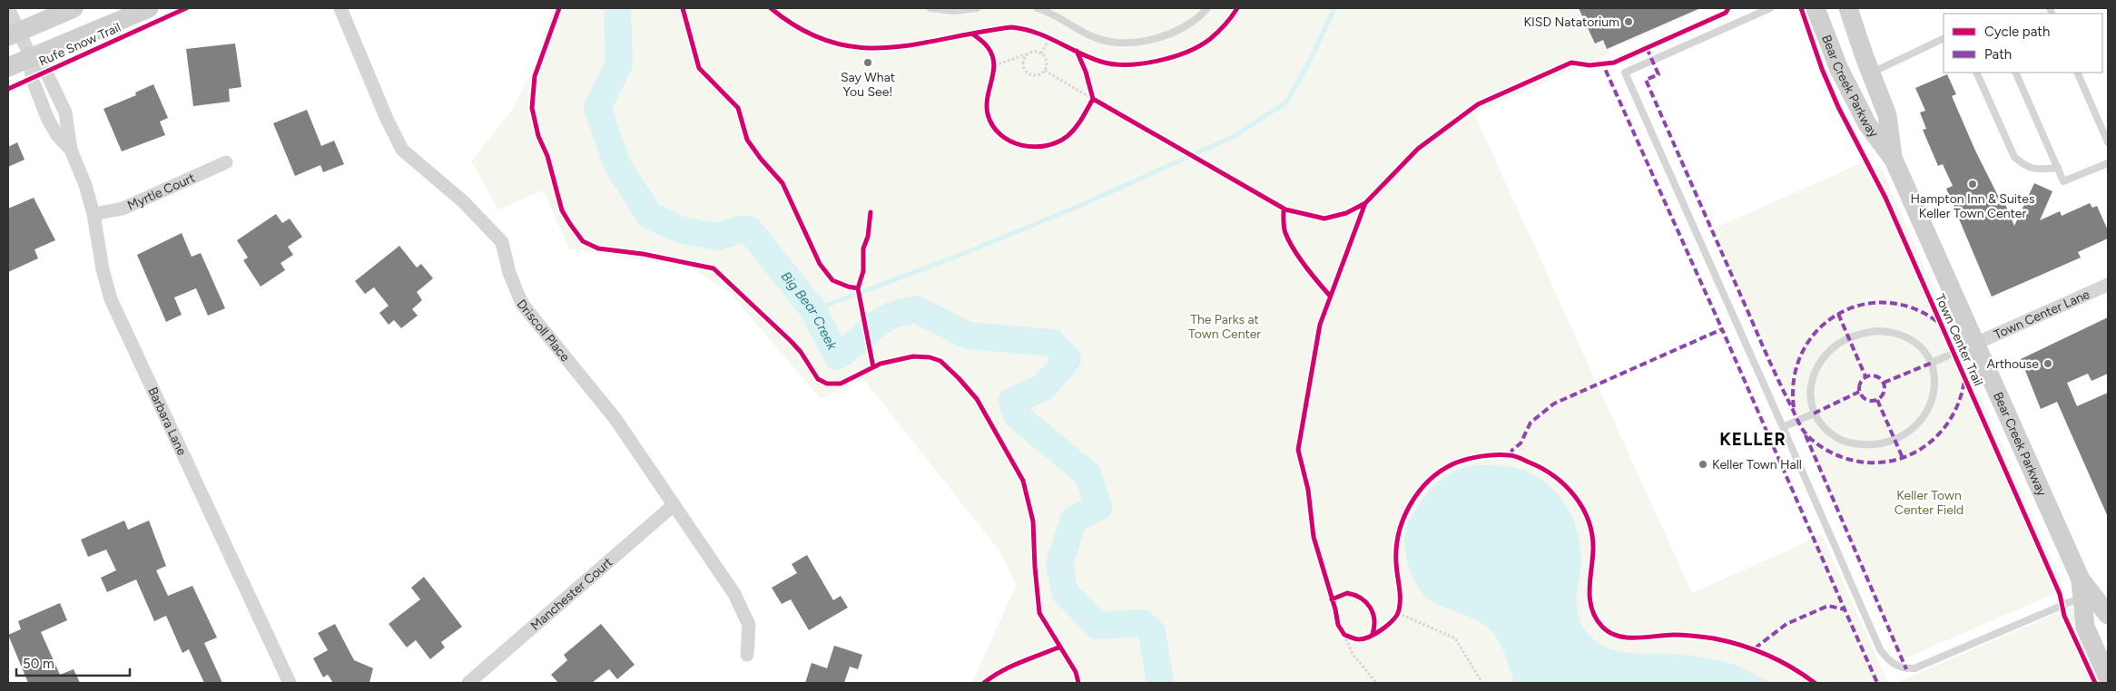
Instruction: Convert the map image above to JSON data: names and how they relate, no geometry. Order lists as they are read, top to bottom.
{
  "streets": {
    "main road": ["Bear Creek Parkway"],
    "street": [
      "Myrtle Court",
      "Town Center Lane",
      "Driscoll Place",
      "Barbara Lane",
      "Manchester Court"
    ],
    "cycle path": ["Rufe Snow Trail", "Town Center Trail"]
  },
  "crossings": [
    ["Bear Creek Parkway", "Town Center Lane"],
    ["Myrtle Court", "Barbara Lane"],
    ["Driscoll Place", "Manchester Court"]
  ],
  "districts": ["KELLER"],
  "water": ["Big Bear Creek"],
  "parks": ["The Parks at Town Center", "Keller Town Center Field"],
  "places": [
    "KISD Natatorium",
    "Say What You See!",
    "Hampton Inn & Suites Keller Town Center",
    "Arthouse",
    "Keller Town Hall"
  ],
  "legend": ["Cycle path", "Path"],
  "scale_bar": "50 m"
}
